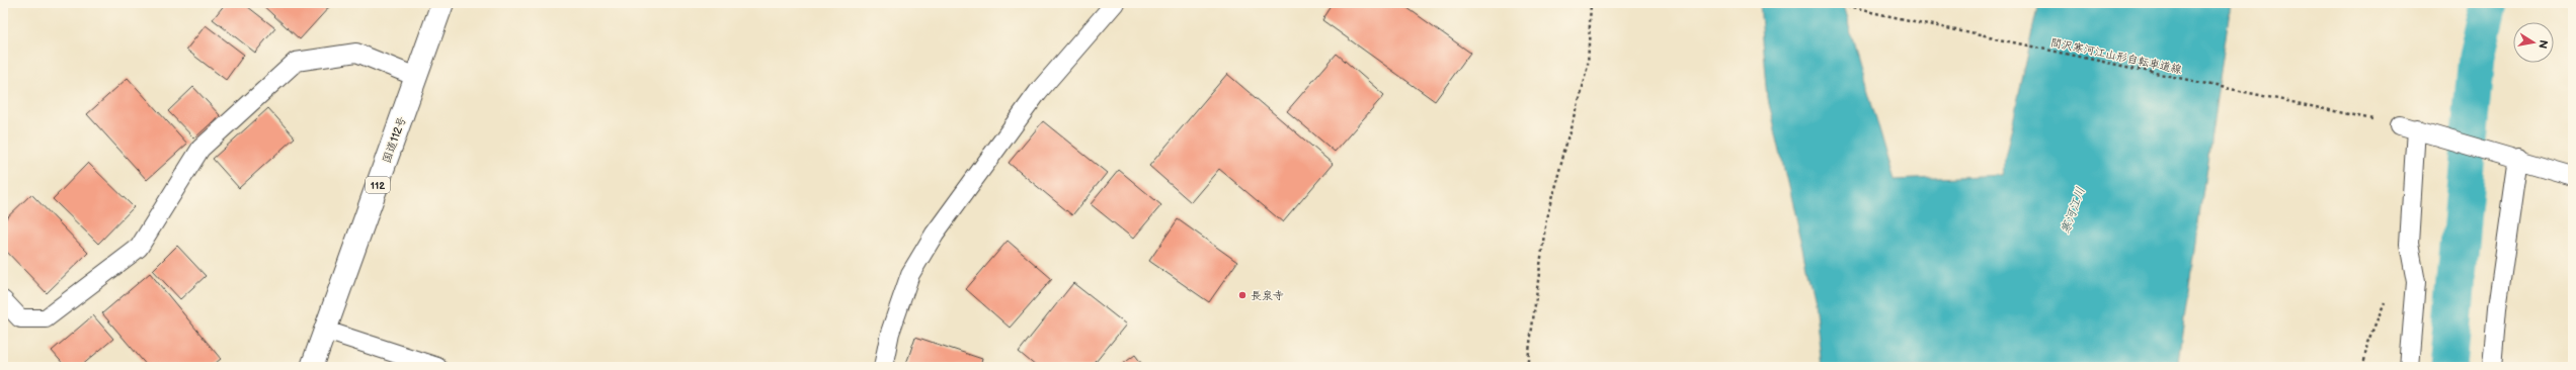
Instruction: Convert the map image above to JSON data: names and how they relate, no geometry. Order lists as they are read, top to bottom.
{
  "streets": {
    "highway": ["国道112号", "112"],
    "path": ["間沢寒河江山形自転車道線"]
  },
  "water": ["寒河江川"],
  "places": ["長泉寺"],
  "north": "right"
}
